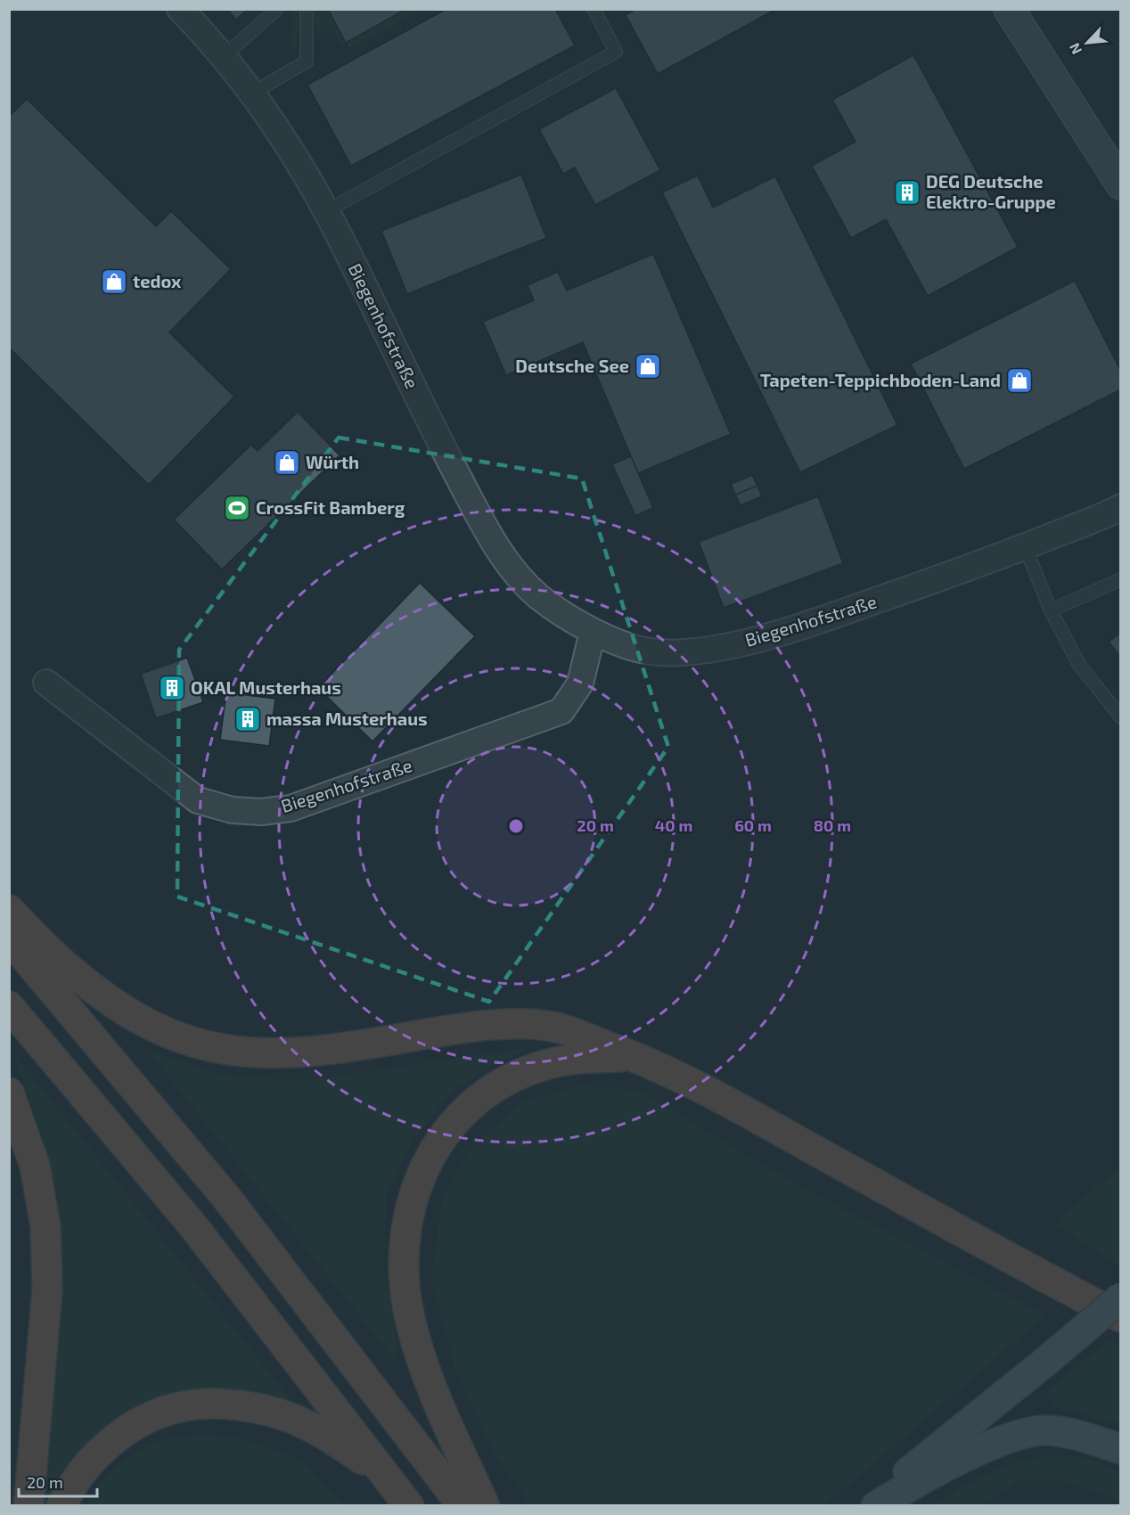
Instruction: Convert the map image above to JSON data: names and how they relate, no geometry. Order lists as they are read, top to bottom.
{
  "streets": {
    "street": ["Biegenhofstraße"]
  },
  "places": {
    "building": ["DEG Deutsche Elektro-Gruppe", "OKAL Musterhaus", "massa Musterhaus"],
    "shop": [
      "tedox",
      "Deutsche See",
      "Tapeten-Teppichboden-Land",
      "Würth"
    ],
    "sports": ["CrossFit Bamberg"]
  },
  "scale_bar": "20 m",
  "north": "bottom left",
  "rings": [
    "20 m",
    "40 m",
    "60 m",
    "80 m"
  ]
}
